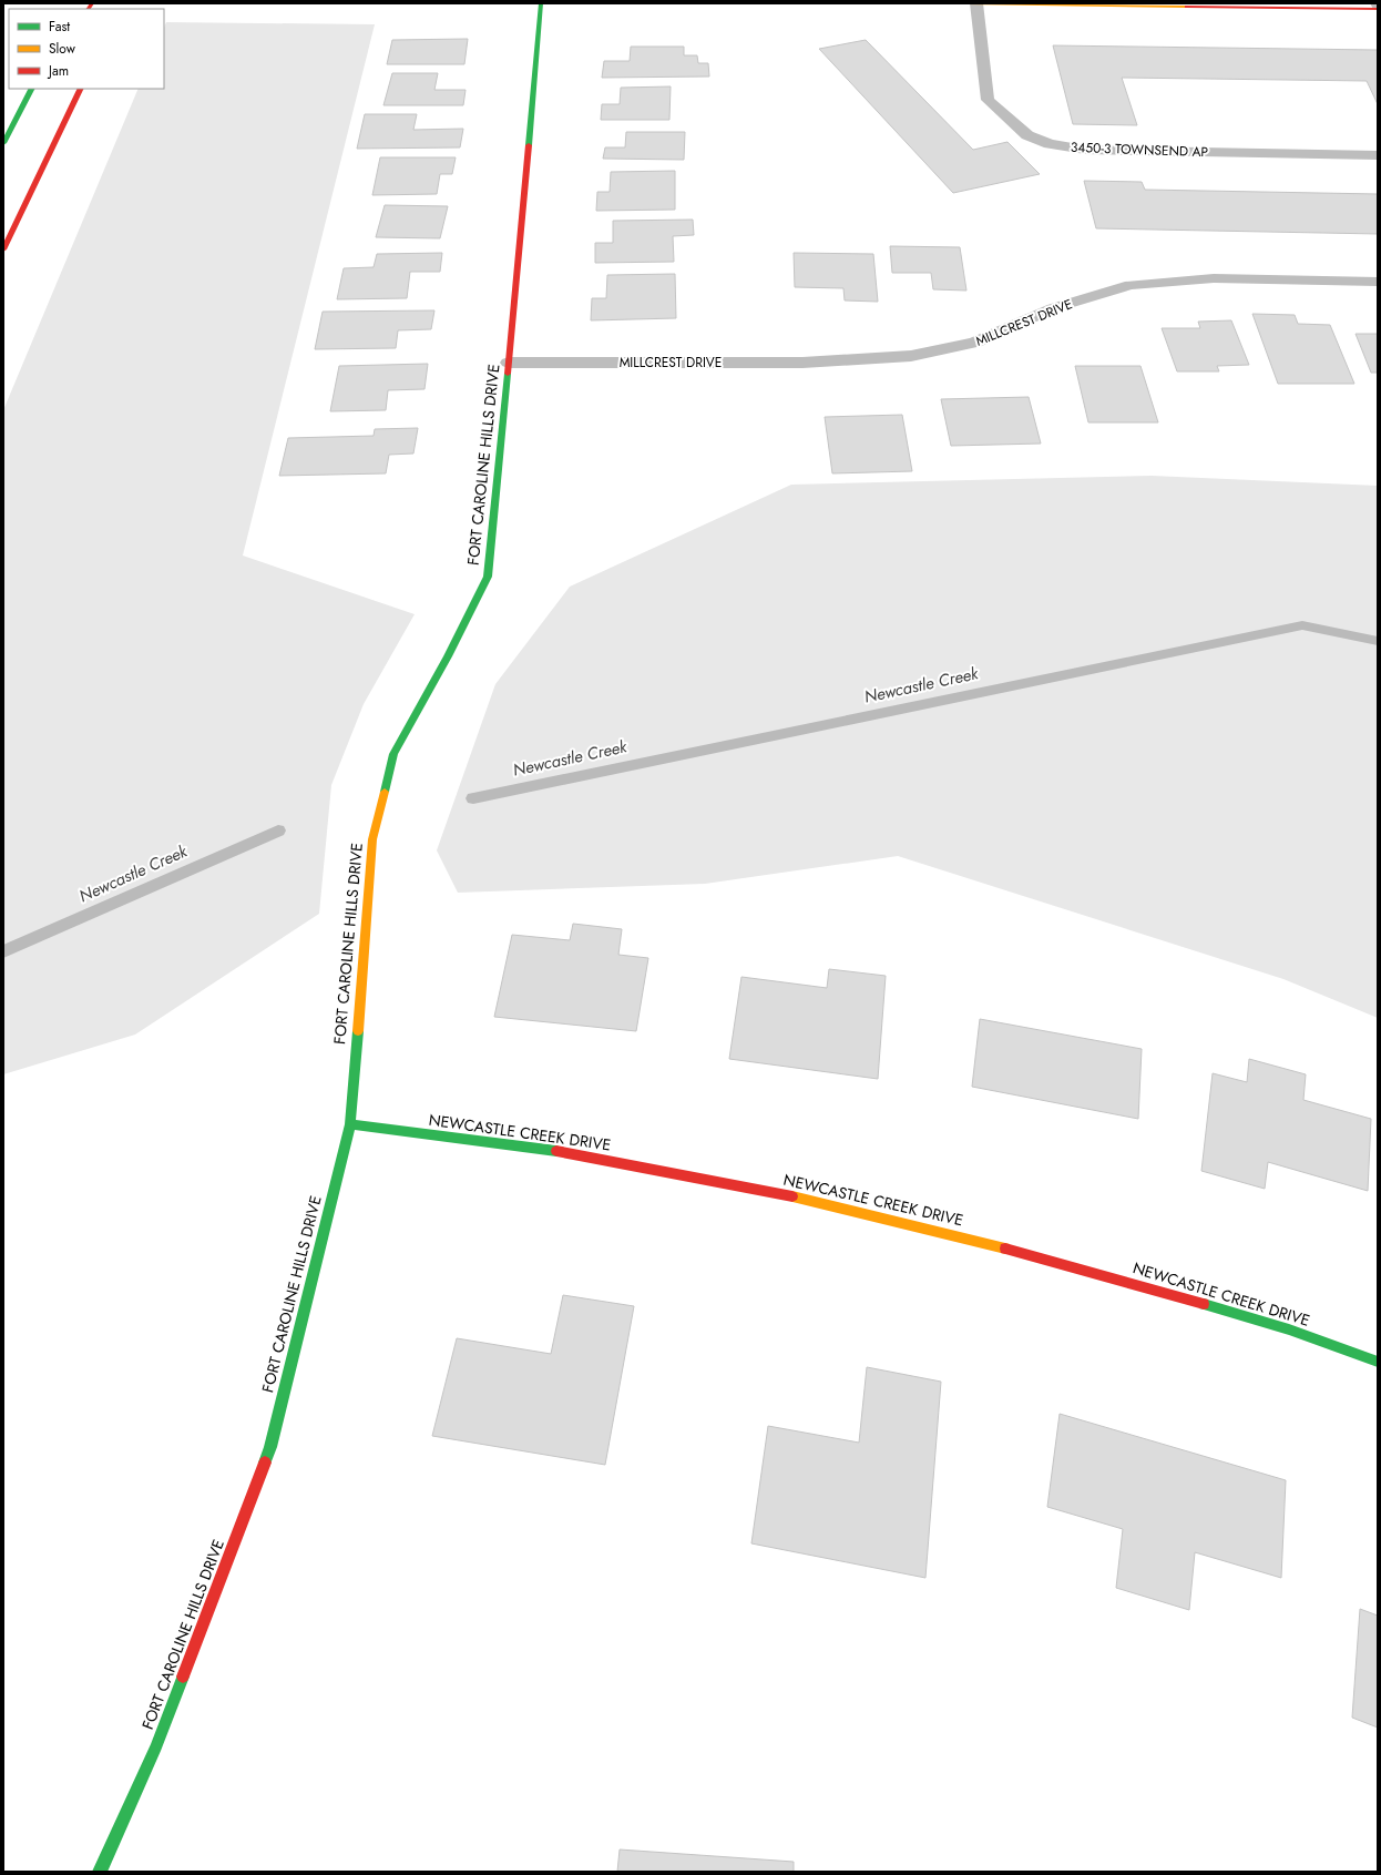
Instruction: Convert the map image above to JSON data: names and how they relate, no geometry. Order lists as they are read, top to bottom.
{
  "streets": {
    "street": [
      "3450-3 TOWNSEND AP",
      "MILLCREST DRIVE",
      "FORT CAROLINE HILLS DRIVE",
      "NEWCASTLE CREEK DRIVE"
    ]
  },
  "crossings": [
    ["MILLCREST DRIVE", "FORT CAROLINE HILLS DRIVE"],
    ["FORT CAROLINE HILLS DRIVE", "NEWCASTLE CREEK DRIVE"]
  ],
  "water": ["Newcastle Creek"],
  "legend": ["Fast", "Slow", "Jam"]
}
